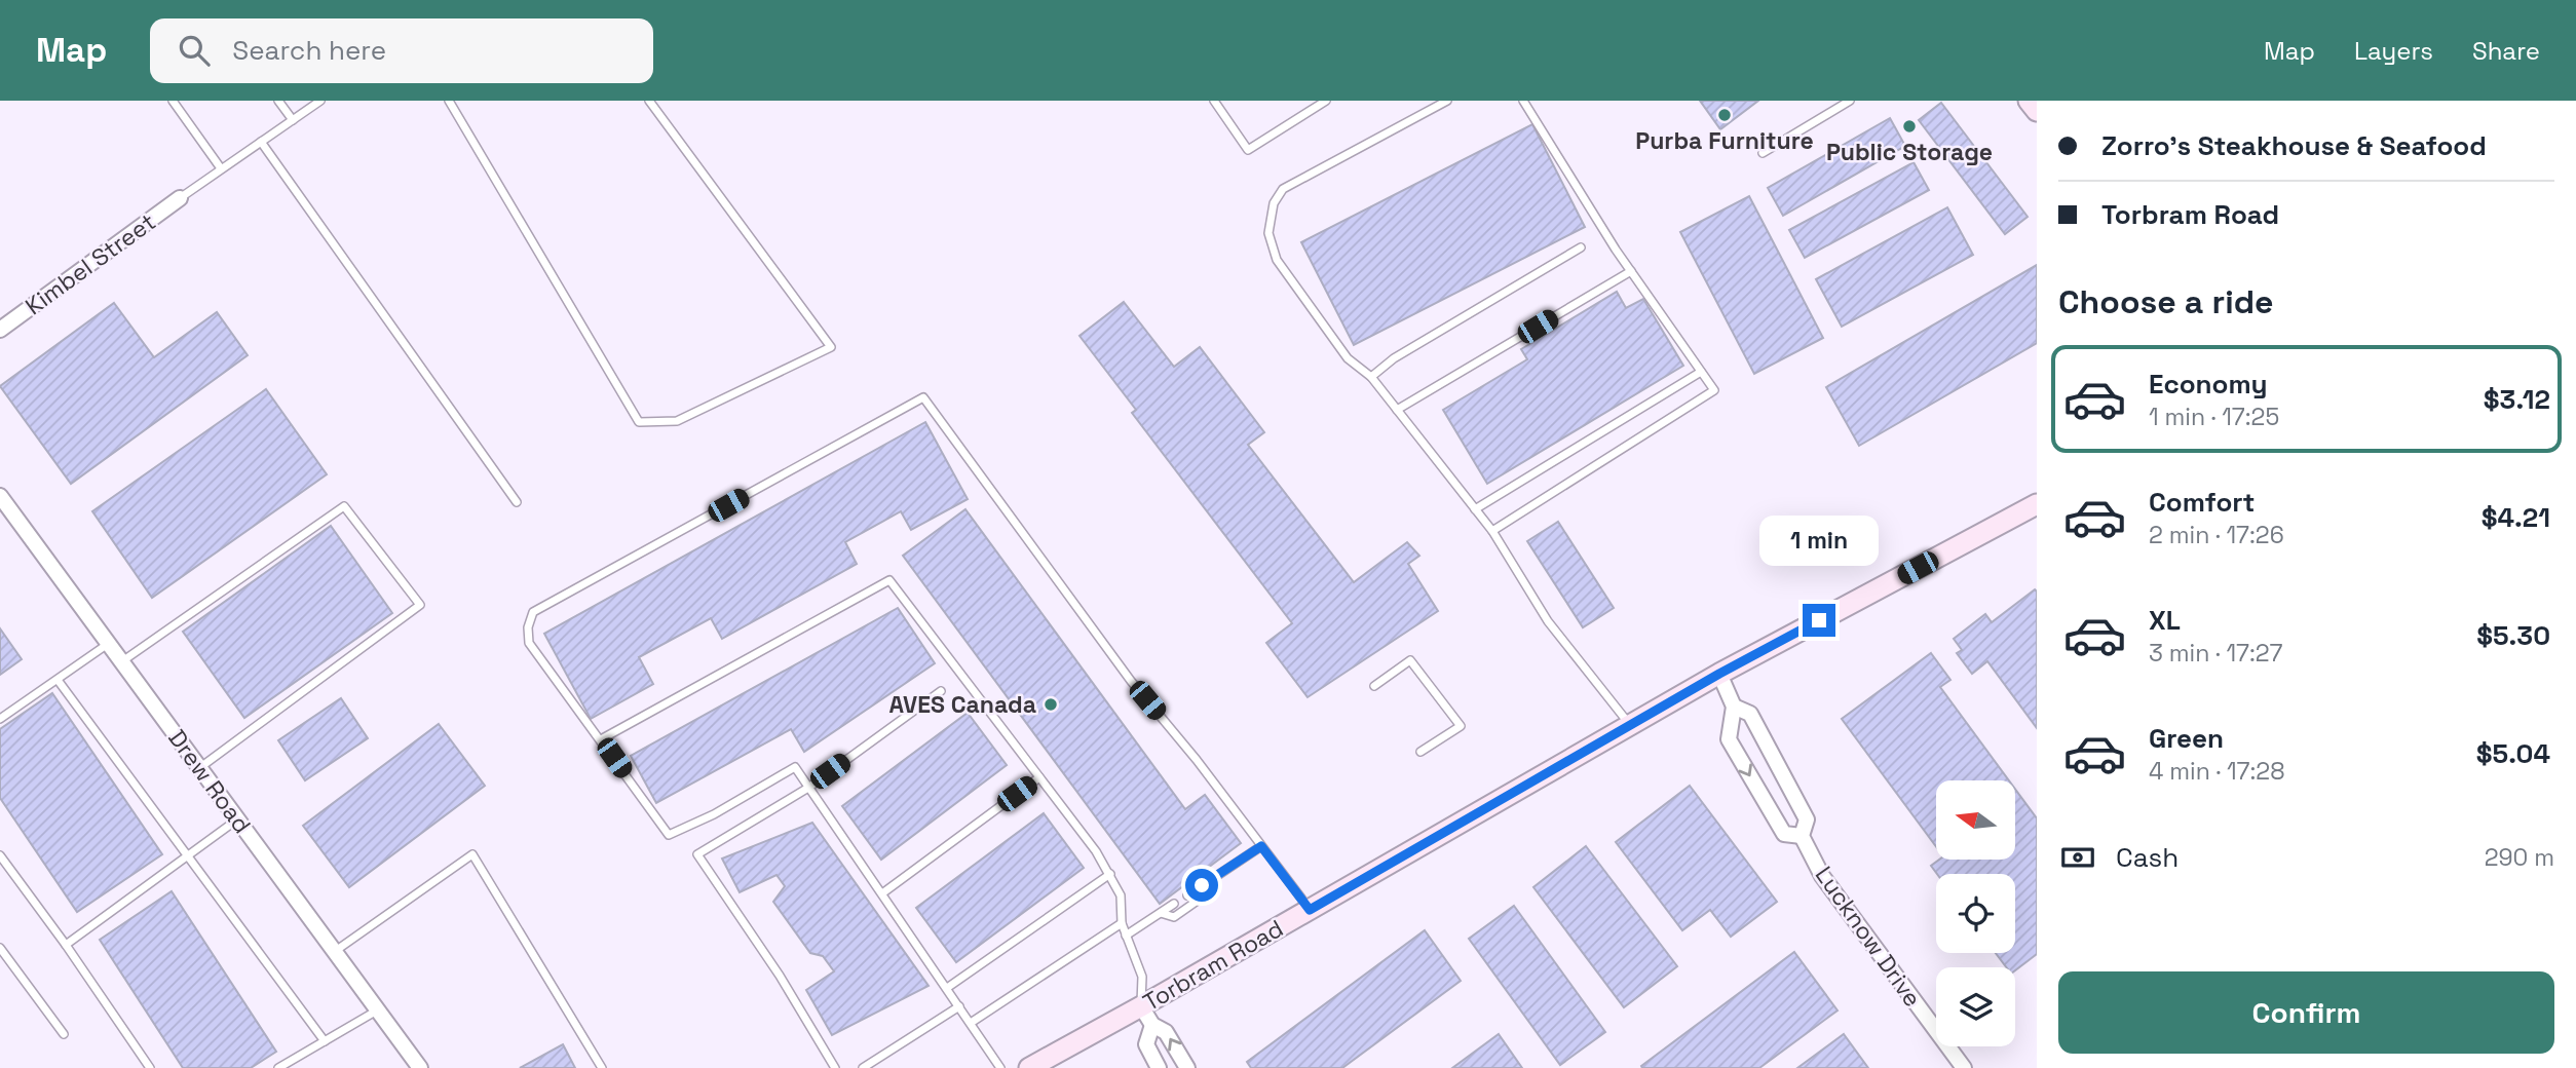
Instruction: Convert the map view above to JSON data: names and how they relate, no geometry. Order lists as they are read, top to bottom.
{
  "streets": {
    "main road": ["Torbram Road"],
    "street": ["Kimbel Street", "Drew Road", "Lucknow Drive"]
  },
  "crossings": [
    ["Lucknow Drive", "Torbram Road"]
  ],
  "places": ["Purba Furniture", "Public Storage", "AVES Canada"],
  "north": "left",
  "page": {
    "header": "Map",
    "search": "Search here",
    "nav": ["Map", "Layers", "Share"],
    "banner": ["Zorro's Steakhouse & Seafood", "Torbram Road"],
    "heading": "Choose a ride",
    "list": [
      {
        "name": "Economy",
        "note": "1 min · 17:25",
        "value": "$3.12"
      },
      {
        "name": "Comfort",
        "note": "2 min · 17:26",
        "value": "$4.21"
      },
      {
        "name": "XL",
        "note": "3 min · 17:27",
        "value": "$5.30"
      },
      {
        "name": "Green",
        "note": "4 min · 17:28",
        "value": "$5.04"
      }
    ],
    "bubble": "1 min",
    "pay": ["Cash", "290 m"],
    "buttons": "Confirm"
  }
}
